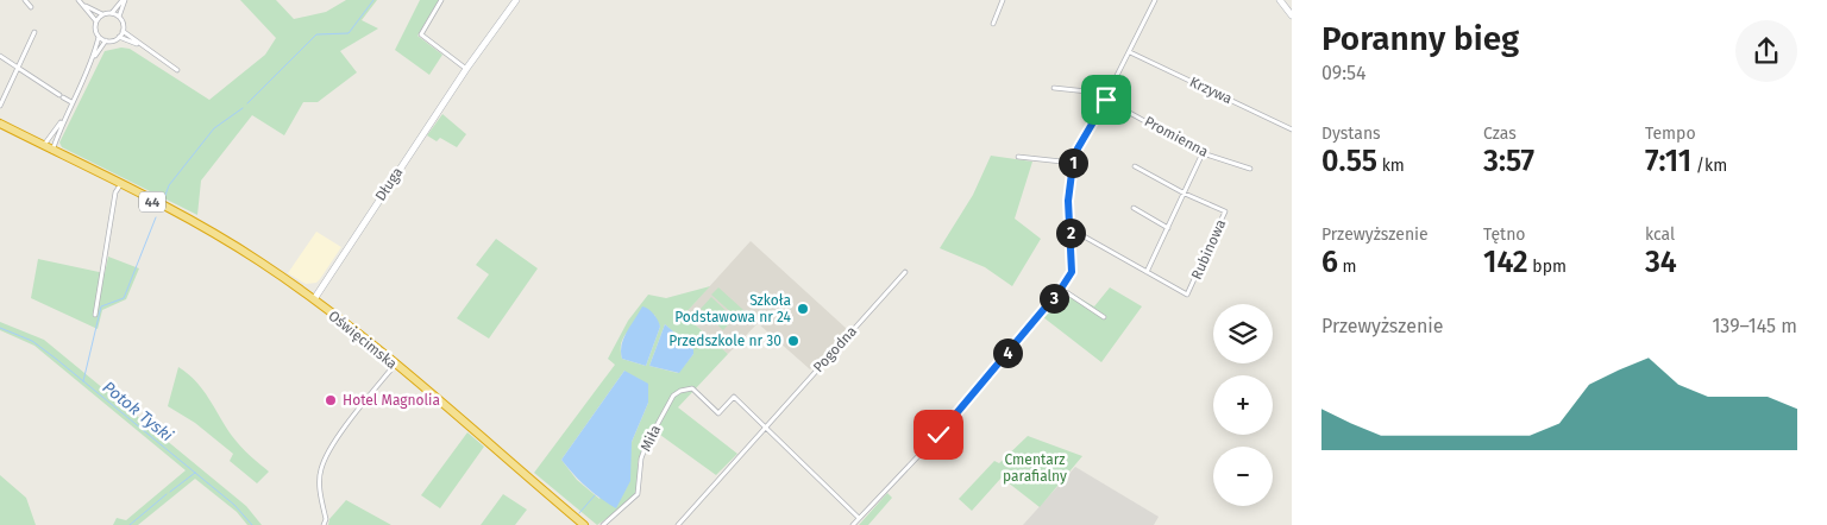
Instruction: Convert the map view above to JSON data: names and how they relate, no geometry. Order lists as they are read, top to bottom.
{
  "streets": {
    "highway": ["44", "Oświęcimska"],
    "street": [
      "Krzywa",
      "Promienna",
      "Długa",
      "Rubinowa",
      "Pogodna",
      "Miła"
    ]
  },
  "crossings": [
    ["Długa", "Oświęcimska"],
    ["Pogodna", "Miła"]
  ],
  "water": ["Potok Tyski"],
  "parks": ["Cmentarz parafialny"],
  "places": ["Szkoła Podstawowa nr 24", "Przedszkole nr 30", "Hotel Magnolia"],
  "page": {
    "heading": ["Poranny bieg", "09:54"],
    "stats": [
      ["Dystans", "0.55 km"],
      ["Czas", "3:57"],
      ["Tempo", "7:11 /km"],
      ["Przewyższenie", "6 m"],
      ["Tętno", "142 bpm"],
      ["kcal", "34"]
    ],
    "pins": [
      "1",
      "2",
      "3",
      "4"
    ],
    "chart": ["Przewyższenie", "139–145 m"],
    "map_buttons": ["+", "−"]
  }
}
